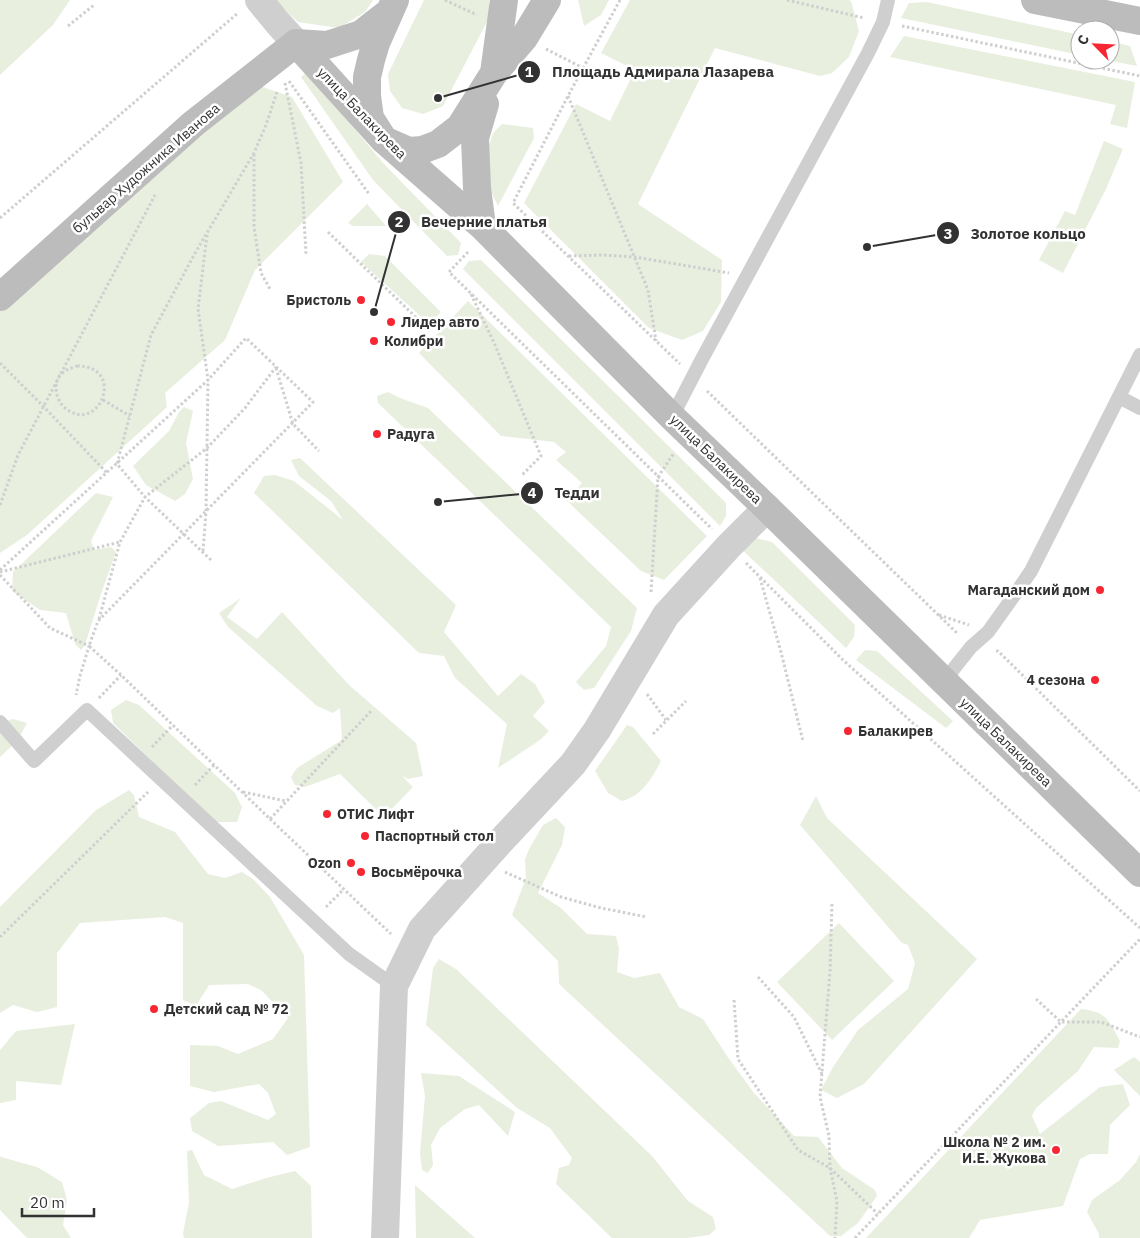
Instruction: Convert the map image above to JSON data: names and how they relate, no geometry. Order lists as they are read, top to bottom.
{
  "streets": {
    "street": ["улица Балакирева", "бульвар Художника Иванова"]
  },
  "crossings": [
    ["улица Балакирева", "бульвар Художника Иванова"]
  ],
  "places": [
    "Площадь Адмирала Лазарева",
    "Золотое кольцо",
    "Бристоль",
    "Вечерние платья",
    "Лидер авто",
    "Колибри",
    "Радуга",
    "Тедди",
    "Магаданский дом",
    "4 сезона",
    "Балакирев",
    "ОТИС Лифт",
    "Паспортный стол",
    "Ozon",
    "Восьмёрочка",
    "Детский сад № 72",
    "Школа № 2 им. И.Е. Жукова"
  ],
  "scale_bar": "20 m",
  "north": "top left"
}
